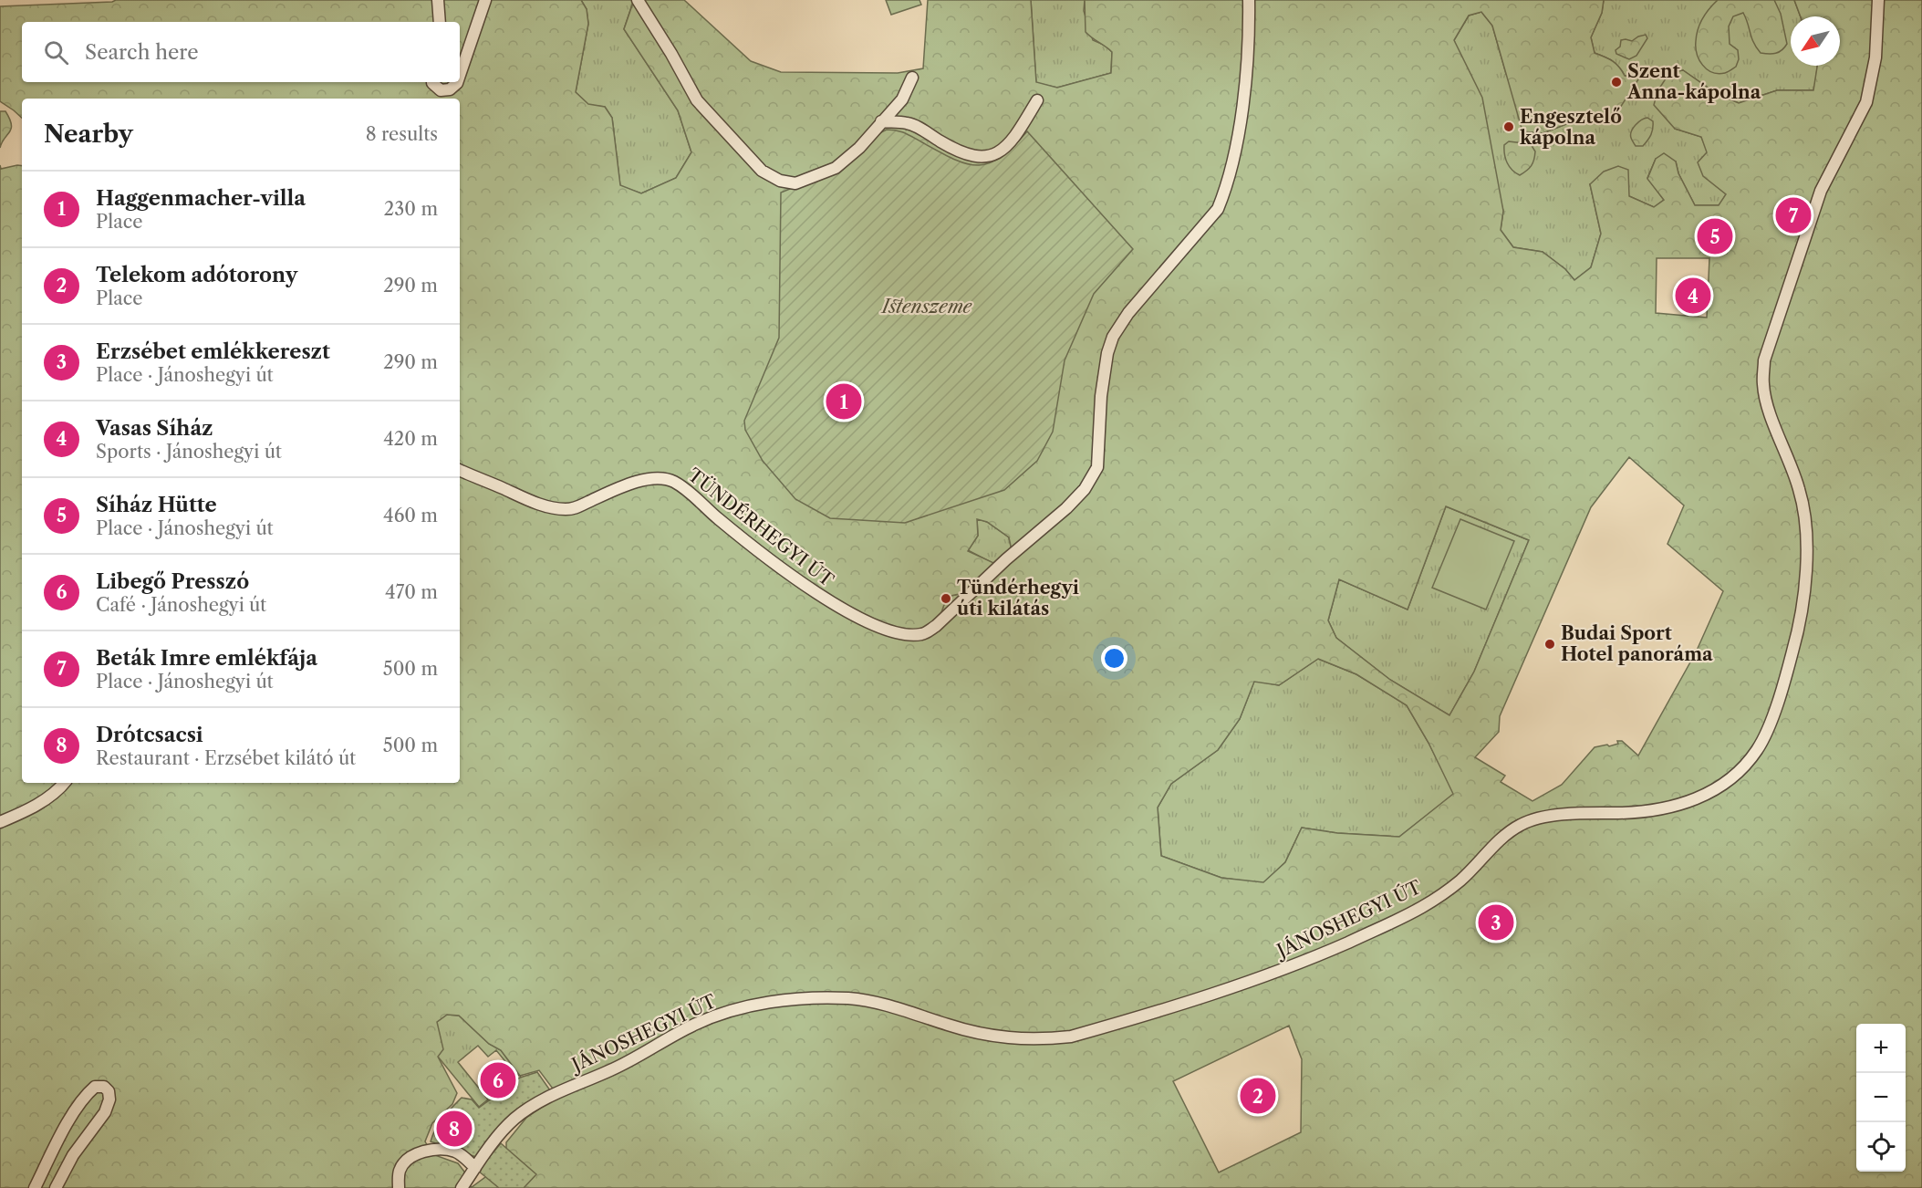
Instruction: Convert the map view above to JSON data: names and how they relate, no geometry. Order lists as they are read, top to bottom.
{
  "streets": {
    "street": ["TÜNDÉRHEGYI ÚT", "JÁNOSHEGYI ÚT"]
  },
  "parks": ["Istenszeme"],
  "places": [
    "Szent Anna-kápolna",
    "Engesztelő kápolna",
    "Tündérhegyi úti kilátás",
    "Budai Sport Hotel panoráma"
  ],
  "north": "bottom left",
  "page": {
    "search": "Search here",
    "heading": ["Nearby", "8 results"],
    "list": [
      {
        "mark": "1",
        "name": "Haggenmacher-villa",
        "note": "Place",
        "value": "230 m"
      },
      {
        "mark": "2",
        "name": "Telekom adótorony",
        "note": "Place",
        "value": "290 m"
      },
      {
        "mark": "3",
        "name": "Erzsébet emlékkereszt",
        "note": "Place · Jánoshegyi út",
        "value": "290 m"
      },
      {
        "mark": "4",
        "name": "Vasas Síház",
        "note": "Sports · Jánoshegyi út",
        "value": "420 m"
      },
      {
        "mark": "5",
        "name": "Síház Hütte",
        "note": "Place · Jánoshegyi út",
        "value": "460 m"
      },
      {
        "mark": "6",
        "name": "Libegő Presszó",
        "note": "Café · Jánoshegyi út",
        "value": "470 m"
      },
      {
        "mark": "7",
        "name": "Beták Imre emlékfája",
        "note": "Place · Jánoshegyi út",
        "value": "500 m"
      },
      {
        "mark": "8",
        "name": "Drótcsacsi",
        "note": "Restaurant · Erzsébet kilátó út",
        "value": "500 m"
      }
    ],
    "pins": [
      "7",
      "5",
      "4",
      "1",
      "3",
      "6",
      "2",
      "8"
    ],
    "map_buttons": ["+", "−"]
  }
}
